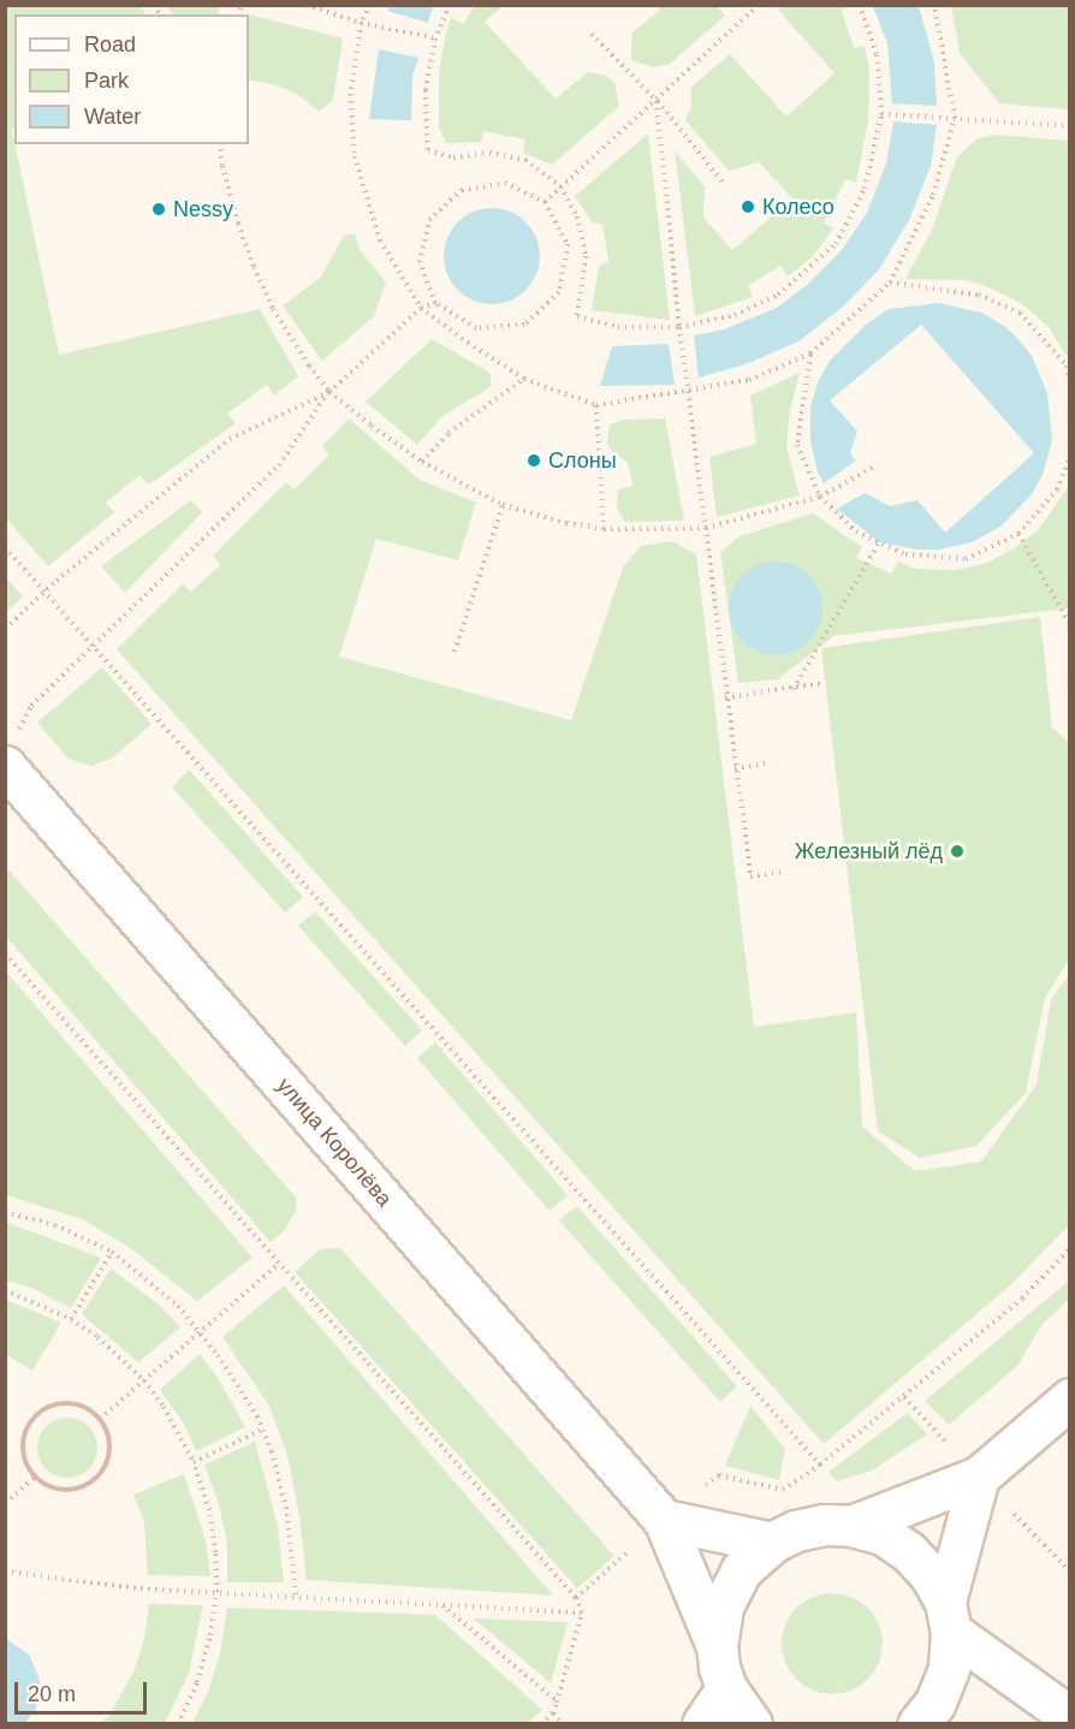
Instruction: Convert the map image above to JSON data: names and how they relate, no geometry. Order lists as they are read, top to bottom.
{
  "streets": {
    "main road": ["улица Королёва"]
  },
  "places": [
    "Колесо",
    "Nessy",
    "Слоны",
    "Железный лёд"
  ],
  "legend": ["Road", "Park", "Water"],
  "scale_bar": "20 m"
}
